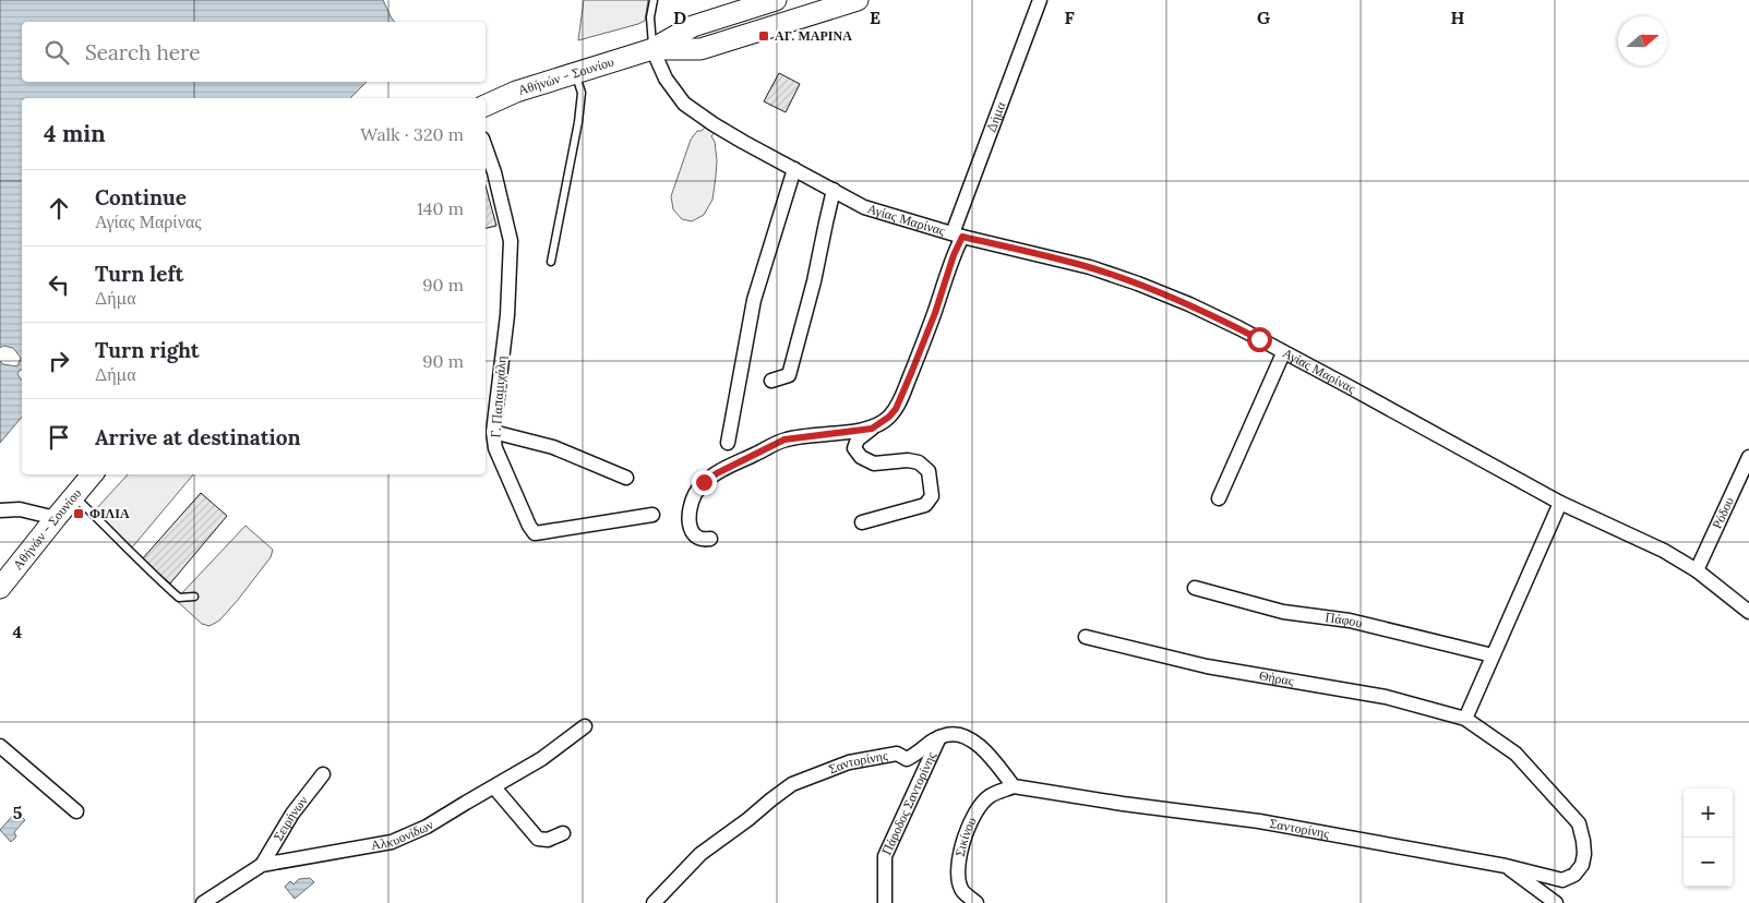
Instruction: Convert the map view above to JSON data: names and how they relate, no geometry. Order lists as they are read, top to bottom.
{
  "streets": {
    "main road": ["Αθήνών - Σουνίου"],
    "street": [
      "Δήμα",
      "Αγίας Μαρίνας",
      "Γ. Παπαμιχάλη",
      "Ρόδου",
      "Πάφου",
      "Θήρας",
      "Σαντορίνης",
      "Πάροδος Σαντορίνης",
      "Σειρήνων",
      "Αλκυονίδων",
      "Σικίνου"
    ]
  },
  "crossings": [
    ["Αθήνών - Σουνίου", "Αγίας Μαρίνας"],
    ["Δήμα", "Αγίας Μαρίνας"],
    ["Αγίας Μαρίνας", "Ρόδου"],
    ["Θήρας", "Σαντορίνης"],
    ["Σαντορίνης", "Πάροδος Σαντορίνης"],
    ["Σαντορίνης", "Σικίνου"],
    ["Σειρήνων", "Αλκυονίδων"]
  ],
  "places": {
    "transit": ["ΑΓ. ΜΑΡΙΝΑ", "ΦΙΛΙΑ"]
  },
  "north": "right",
  "page": {
    "search": "Search here",
    "heading": ["4 min", "Walk · 320 m"],
    "list": [
      ["Continue", "Αγίας Μαρίνας", "140 m"],
      ["Turn left", "Δήμα", "90 m"],
      ["Turn right", "Δήμα", "90 m"],
      "Arrive at destination"
    ],
    "map_buttons": ["+", "−"]
  },
  "grid": {
    "columns": [
      "D",
      "E",
      "F",
      "G",
      "H"
    ],
    "rows": ["4", "5"]
  }
}
